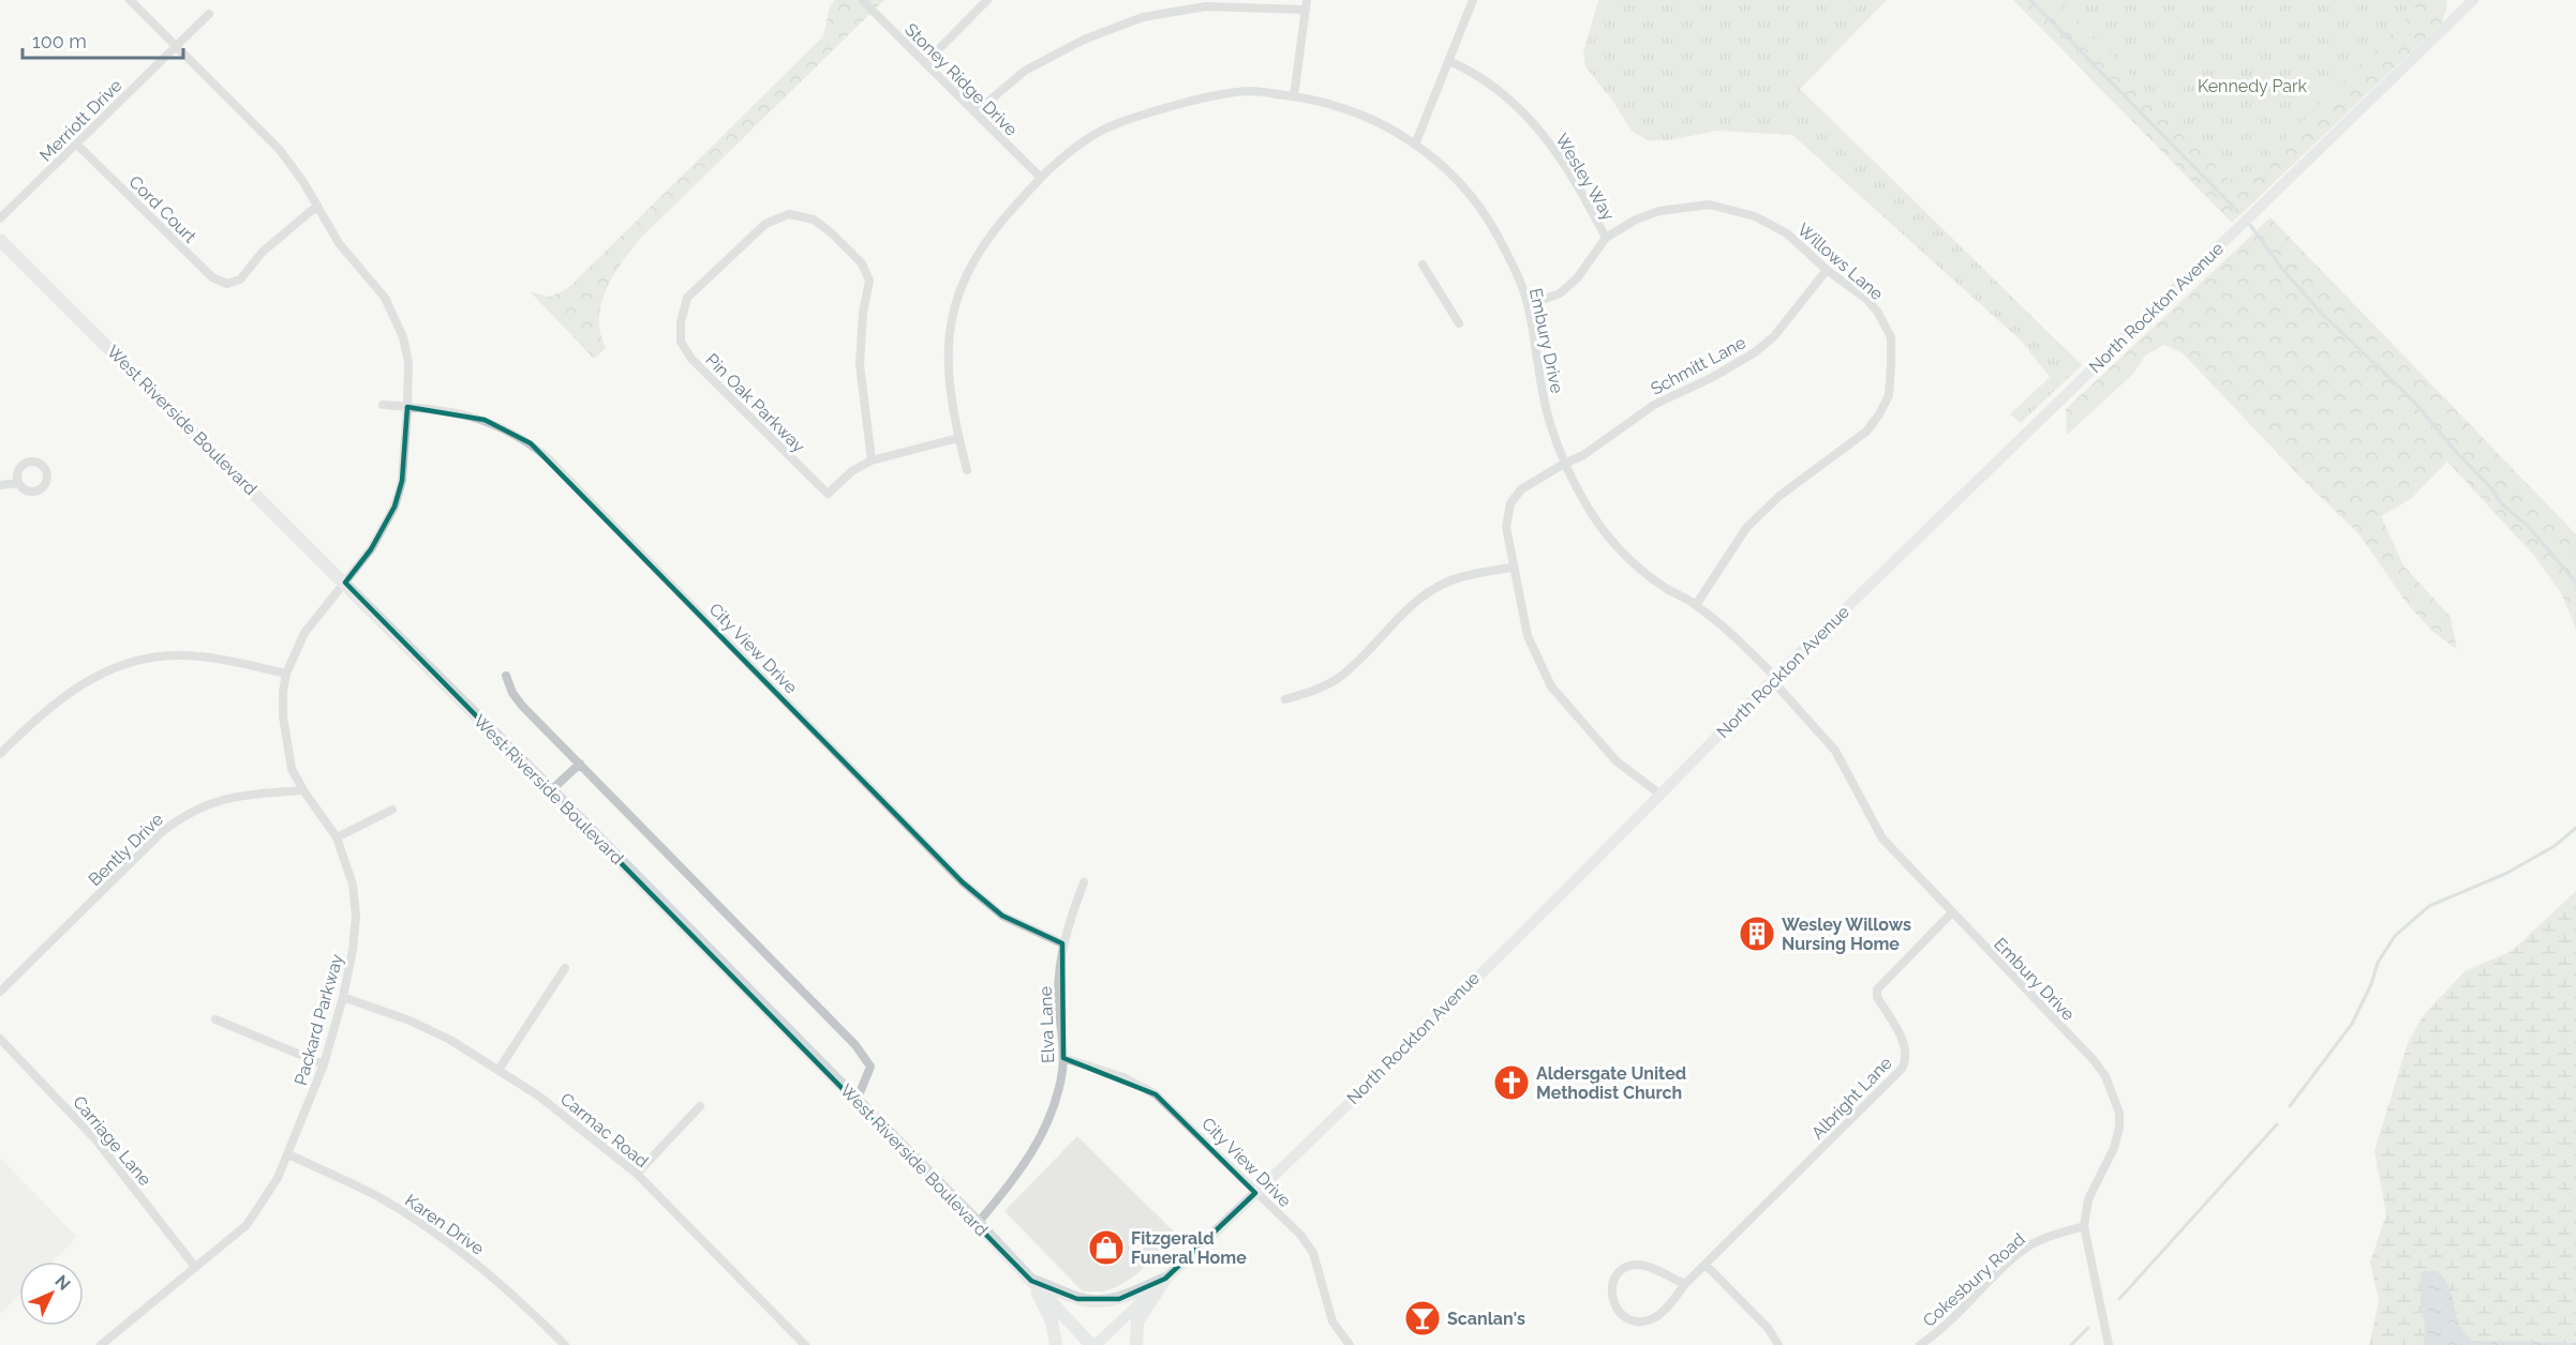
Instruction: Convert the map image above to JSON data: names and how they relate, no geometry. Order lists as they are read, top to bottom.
{
  "streets": {
    "main road": ["West Riverside Boulevard"],
    "street": [
      "Stoney Ridge Drive",
      "Merriott Drive",
      "Wesley Way",
      "Cord Court",
      "Willows Lane",
      "North Rockton Avenue",
      "Embury Drive",
      "Schmitt Lane",
      "Pin Oak Parkway",
      "City View Drive",
      "Bently Drive",
      "Packard Parkway",
      "Elva Lane",
      "Albright Lane",
      "Carmac Road",
      "Carriage Lane",
      "Karen Drive",
      "Cokesbury Road"
    ]
  },
  "crossings": [
    ["Stoney Ridge Drive", "Embury Drive"],
    ["Merriott Drive", "Cord Court"],
    ["Merriott Drive", "Packard Parkway"],
    ["Wesley Way", "Willows Lane"],
    ["Cord Court", "Packard Parkway"],
    ["Willows Lane", "Embury Drive"],
    ["Willows Lane", "Schmitt Lane"],
    ["North Rockton Avenue", "Embury Drive"],
    ["North Rockton Avenue", "West Riverside Boulevard"],
    ["North Rockton Avenue", "City View Drive"],
    ["Embury Drive", "Schmitt Lane"],
    ["Embury Drive", "Albright Lane"],
    ["Embury Drive", "Cokesbury Road"],
    ["West Riverside Boulevard", "Packard Parkway"],
    ["West Riverside Boulevard", "Elva Lane"],
    ["City View Drive", "Packard Parkway"],
    ["City View Drive", "Elva Lane"],
    ["Bently Drive", "Packard Parkway"],
    ["Packard Parkway", "Carmac Road"],
    ["Packard Parkway", "Carriage Lane"],
    ["Packard Parkway", "Karen Drive"]
  ],
  "parks": ["Kennedy Park"],
  "places": {
    "building": ["Wesley Willows Nursing Home"],
    "church": ["Aldersgate United Methodist Church"],
    "shop": ["Fitzgerald Funeral Home"],
    "bar": ["Scanlan's"]
  },
  "scale_bar": "100 m",
  "north": "top right"
}
